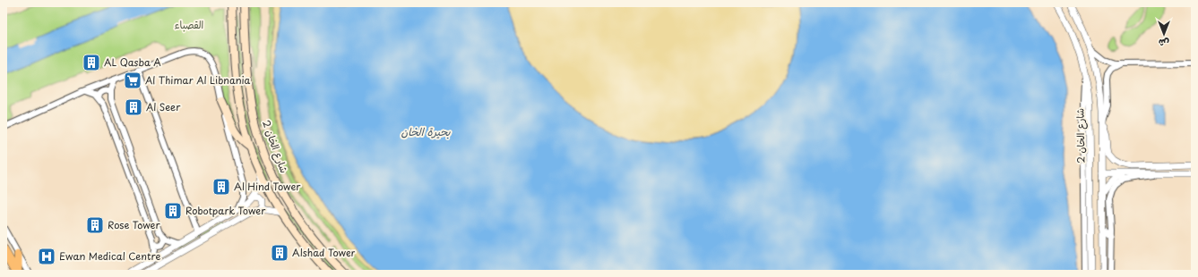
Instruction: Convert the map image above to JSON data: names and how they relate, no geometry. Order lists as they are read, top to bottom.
{
  "streets": {
    "main road": ["شارع الخان 2"]
  },
  "water": ["بحيرة الخان"],
  "parks": ["القصباء"],
  "places": {
    "building": [
      "AL Qasba A",
      "Al Seer",
      "Al Hind Tower",
      "Robotpark Tower",
      "Rose Tower",
      "Alshad Tower"
    ],
    "supermarket": ["Al Thimar Al Libnania"],
    "hospital": ["Ewan Medical Centre"]
  },
  "north": "bottom"
}
